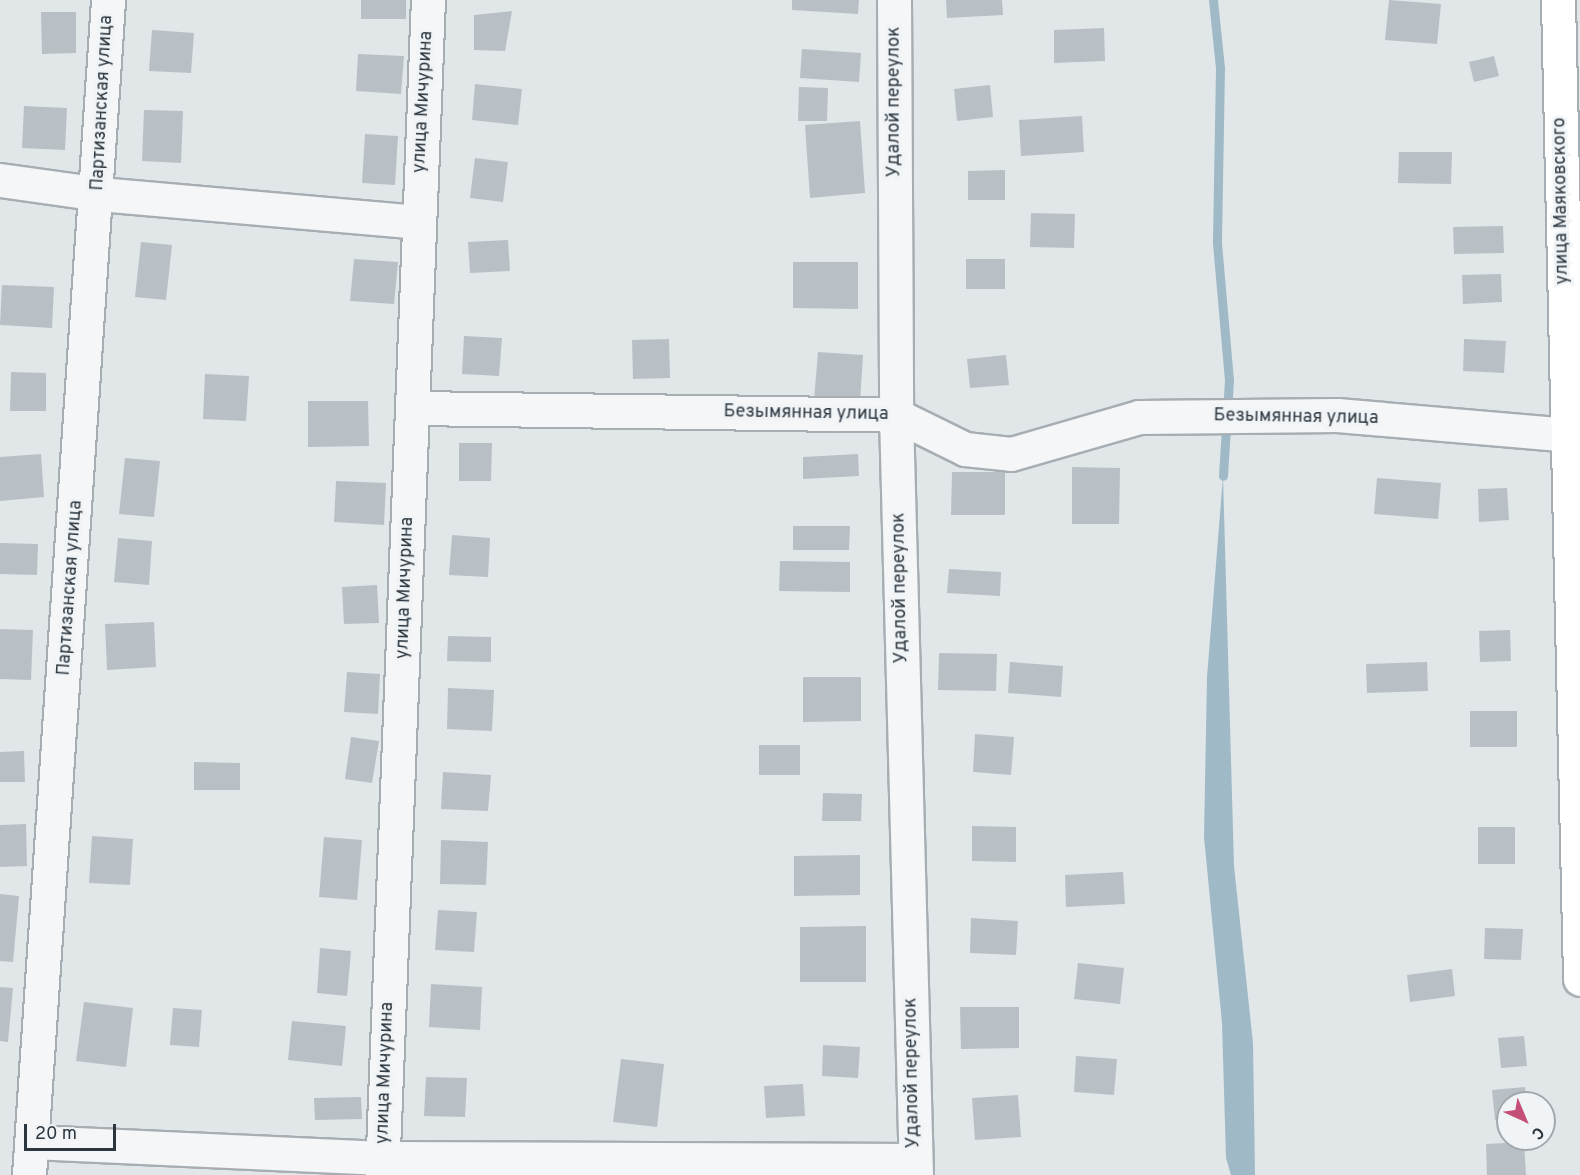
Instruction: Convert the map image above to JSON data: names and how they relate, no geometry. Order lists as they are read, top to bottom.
{
  "streets": {
    "main road": ["улица Маяковского"],
    "street": [
      "улица Мичурина",
      "Удалой переулок",
      "Партизанская улица",
      "Безымянная улица"
    ]
  },
  "crossings": [
    ["улица Мичурина", "Безымянная улица"],
    ["Удалой переулок", "Безымянная улица"],
    ["улица Маяковского", "Безымянная улица"]
  ],
  "scale_bar": "20 m",
  "north": "bottom right"
}
